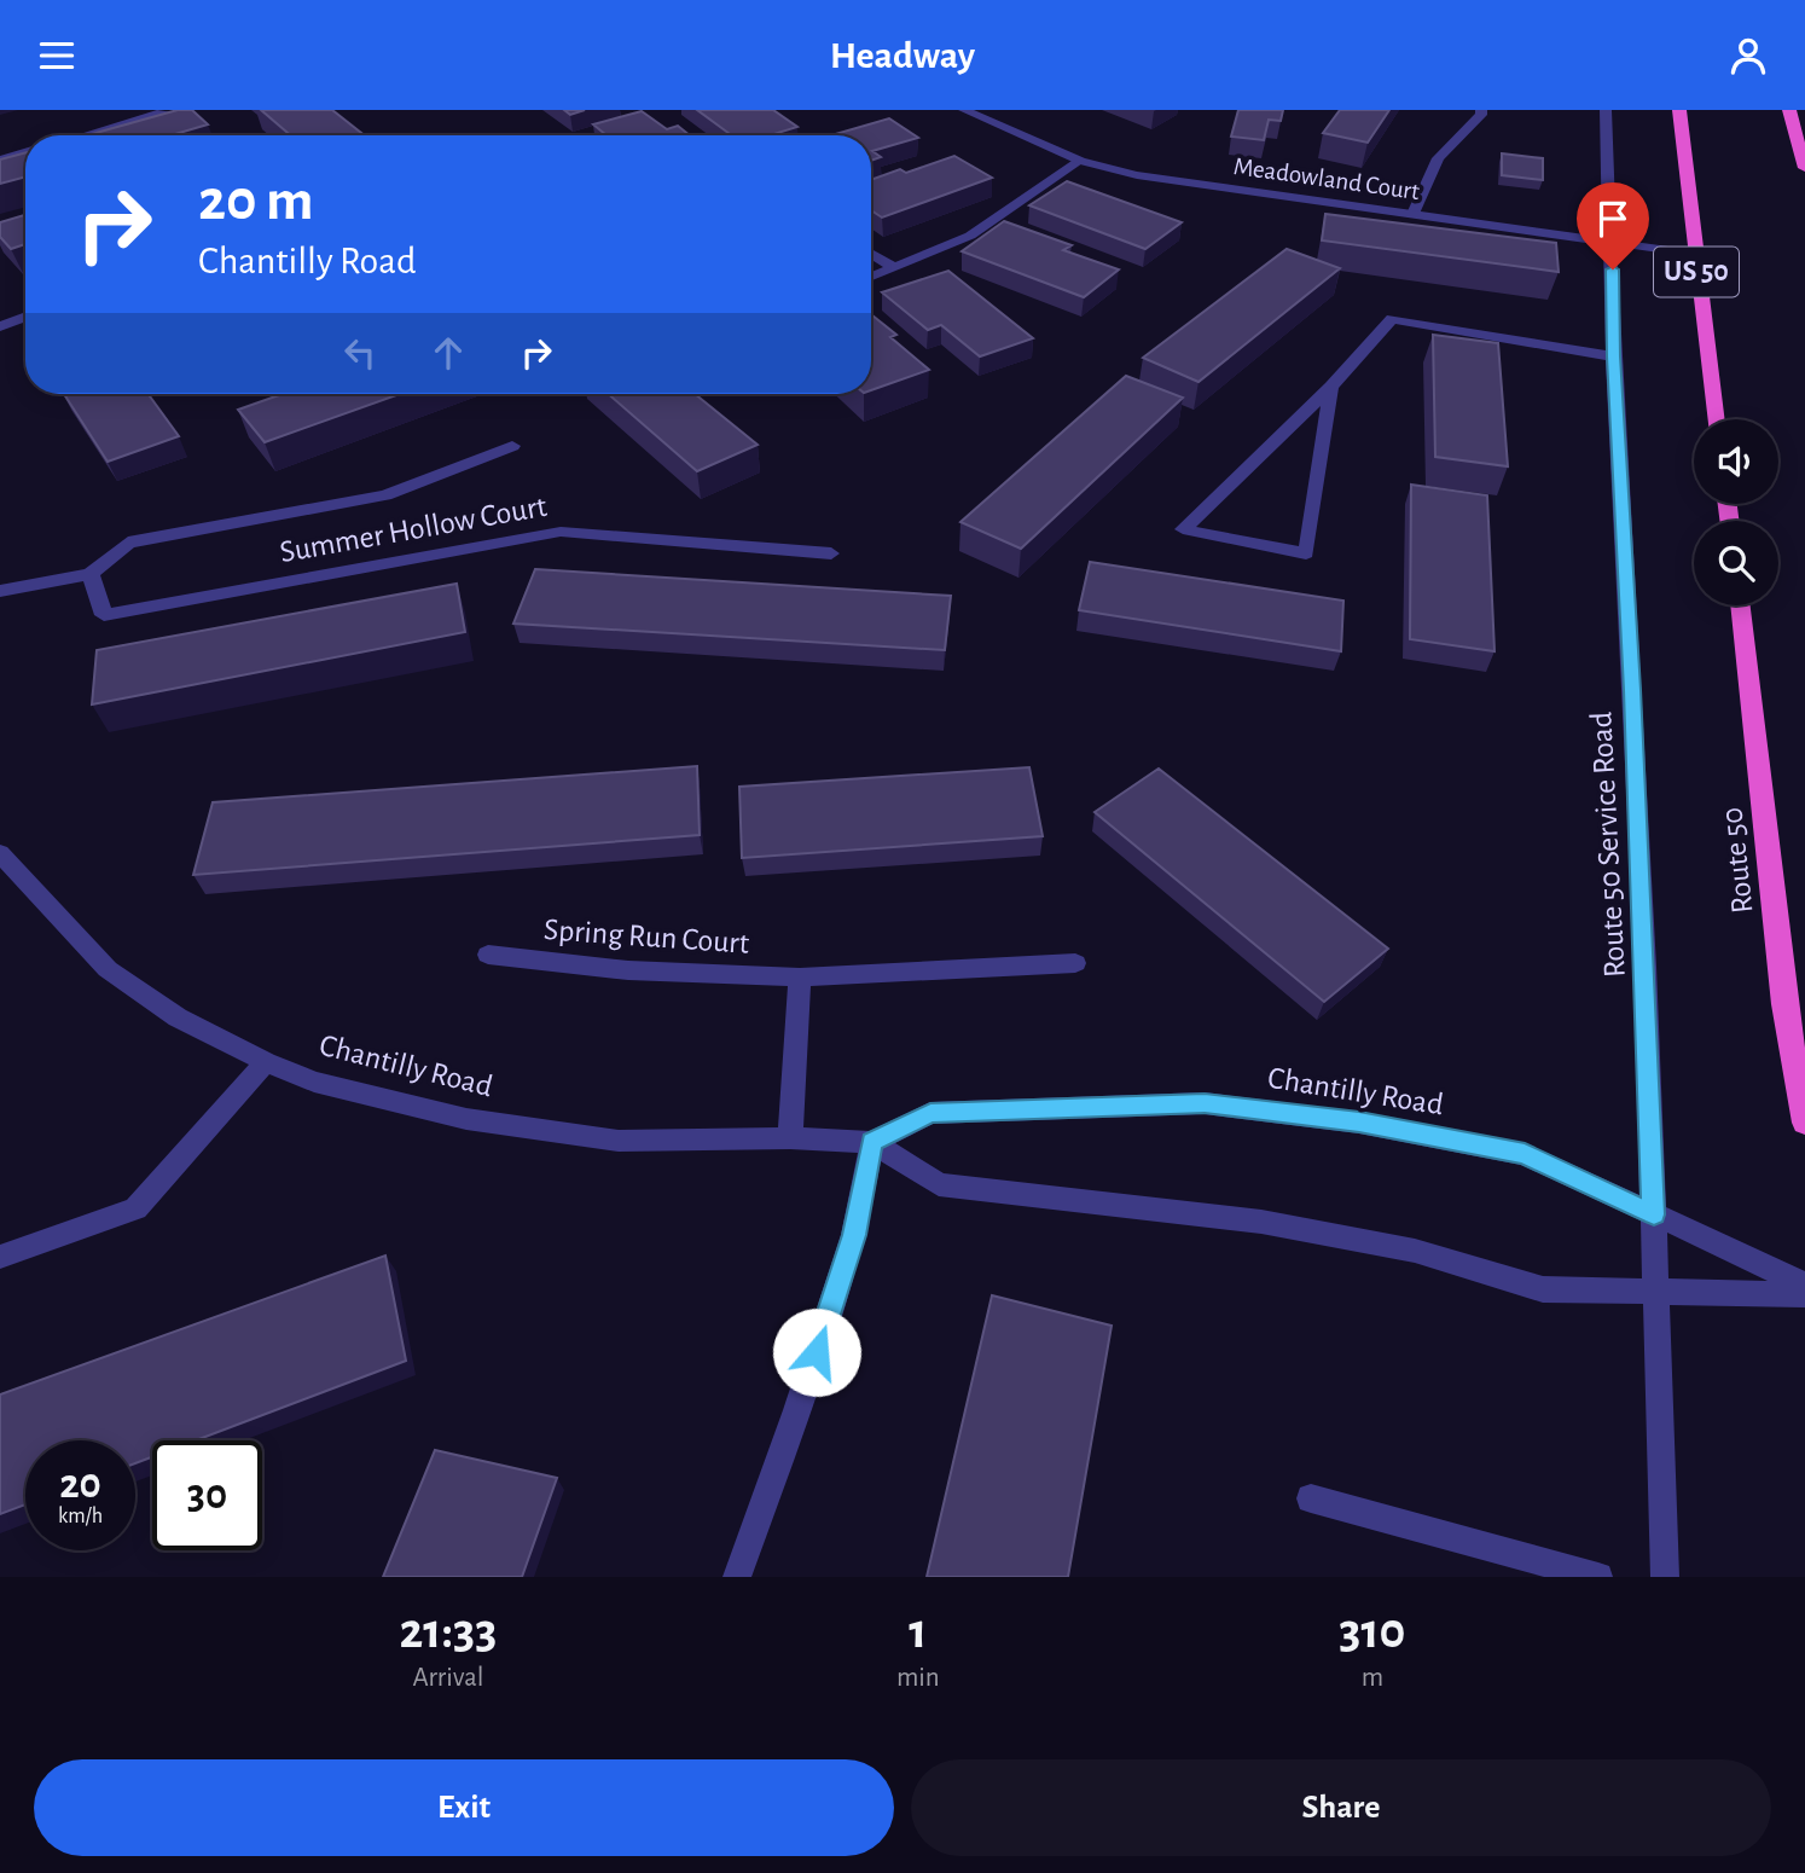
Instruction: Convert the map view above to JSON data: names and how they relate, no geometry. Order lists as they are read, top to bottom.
{
  "streets": {
    "highway": ["US 50", "Route 50"],
    "street": [
      "Meadowland Court",
      "Summer Hollow Court",
      "Route 50 Service Road",
      "Spring Run Court",
      "Chantilly Road"
    ]
  },
  "crossings": [
    ["Meadowland Court", "US 50"],
    ["Meadowland Court", "Route 50 Service Road"],
    ["Route 50 Service Road", "Chantilly Road"]
  ],
  "page": {
    "header": "Headway",
    "turn": ["20 m", "Chantilly Road"],
    "speed": "20 km/h",
    "limit": "30",
    "eta": [
      "21:33",
      "Arrival",
      "1",
      "min",
      "310",
      "m"
    ],
    "buttons": ["Exit", "Share"]
  }
}
